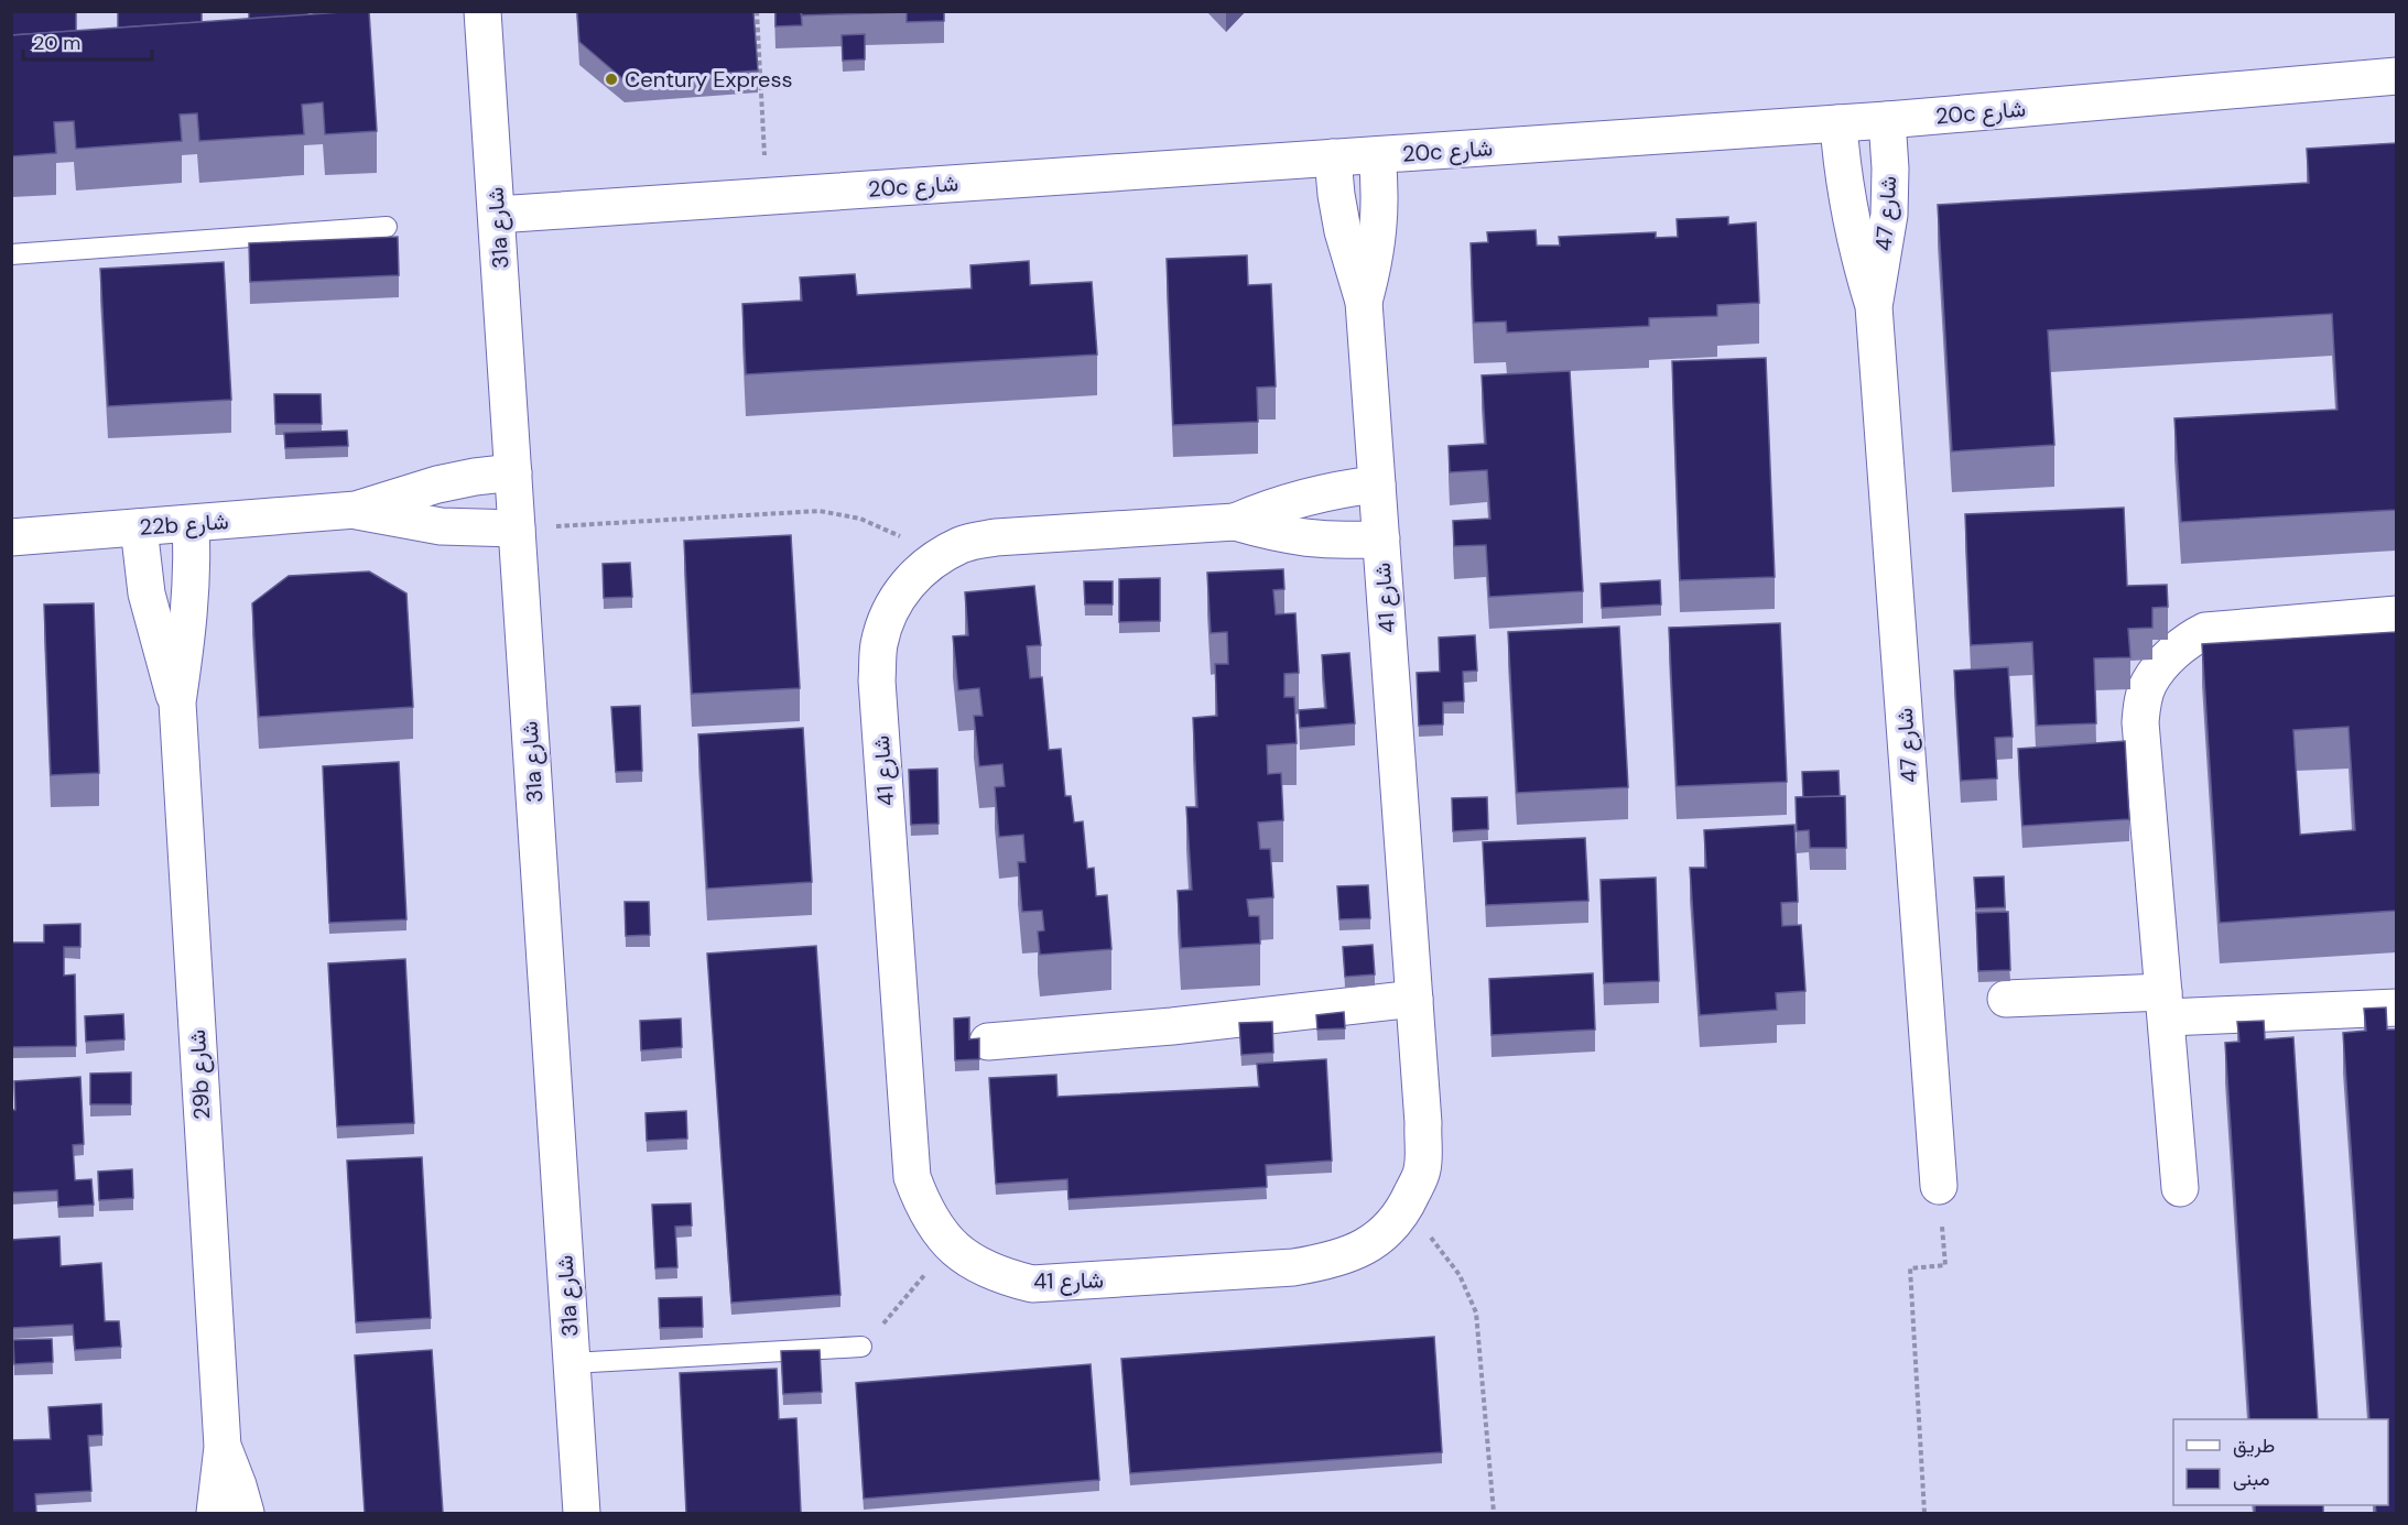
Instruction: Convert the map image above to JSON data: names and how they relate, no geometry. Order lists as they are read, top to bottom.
{
  "streets": {
    "street": [
      "20c شارع",
      "شارع 47",
      "31a شارع",
      "22b شارع",
      "شارع 41",
      "29b شارع"
    ]
  },
  "crossings": [
    ["20c شارع", "شارع 47"],
    ["20c شارع", "31a شارع"],
    ["20c شارع", "شارع 41"]
  ],
  "places": ["Century Express"],
  "legend": ["طريق", "مبنى"],
  "scale_bar": "20 m"
}
